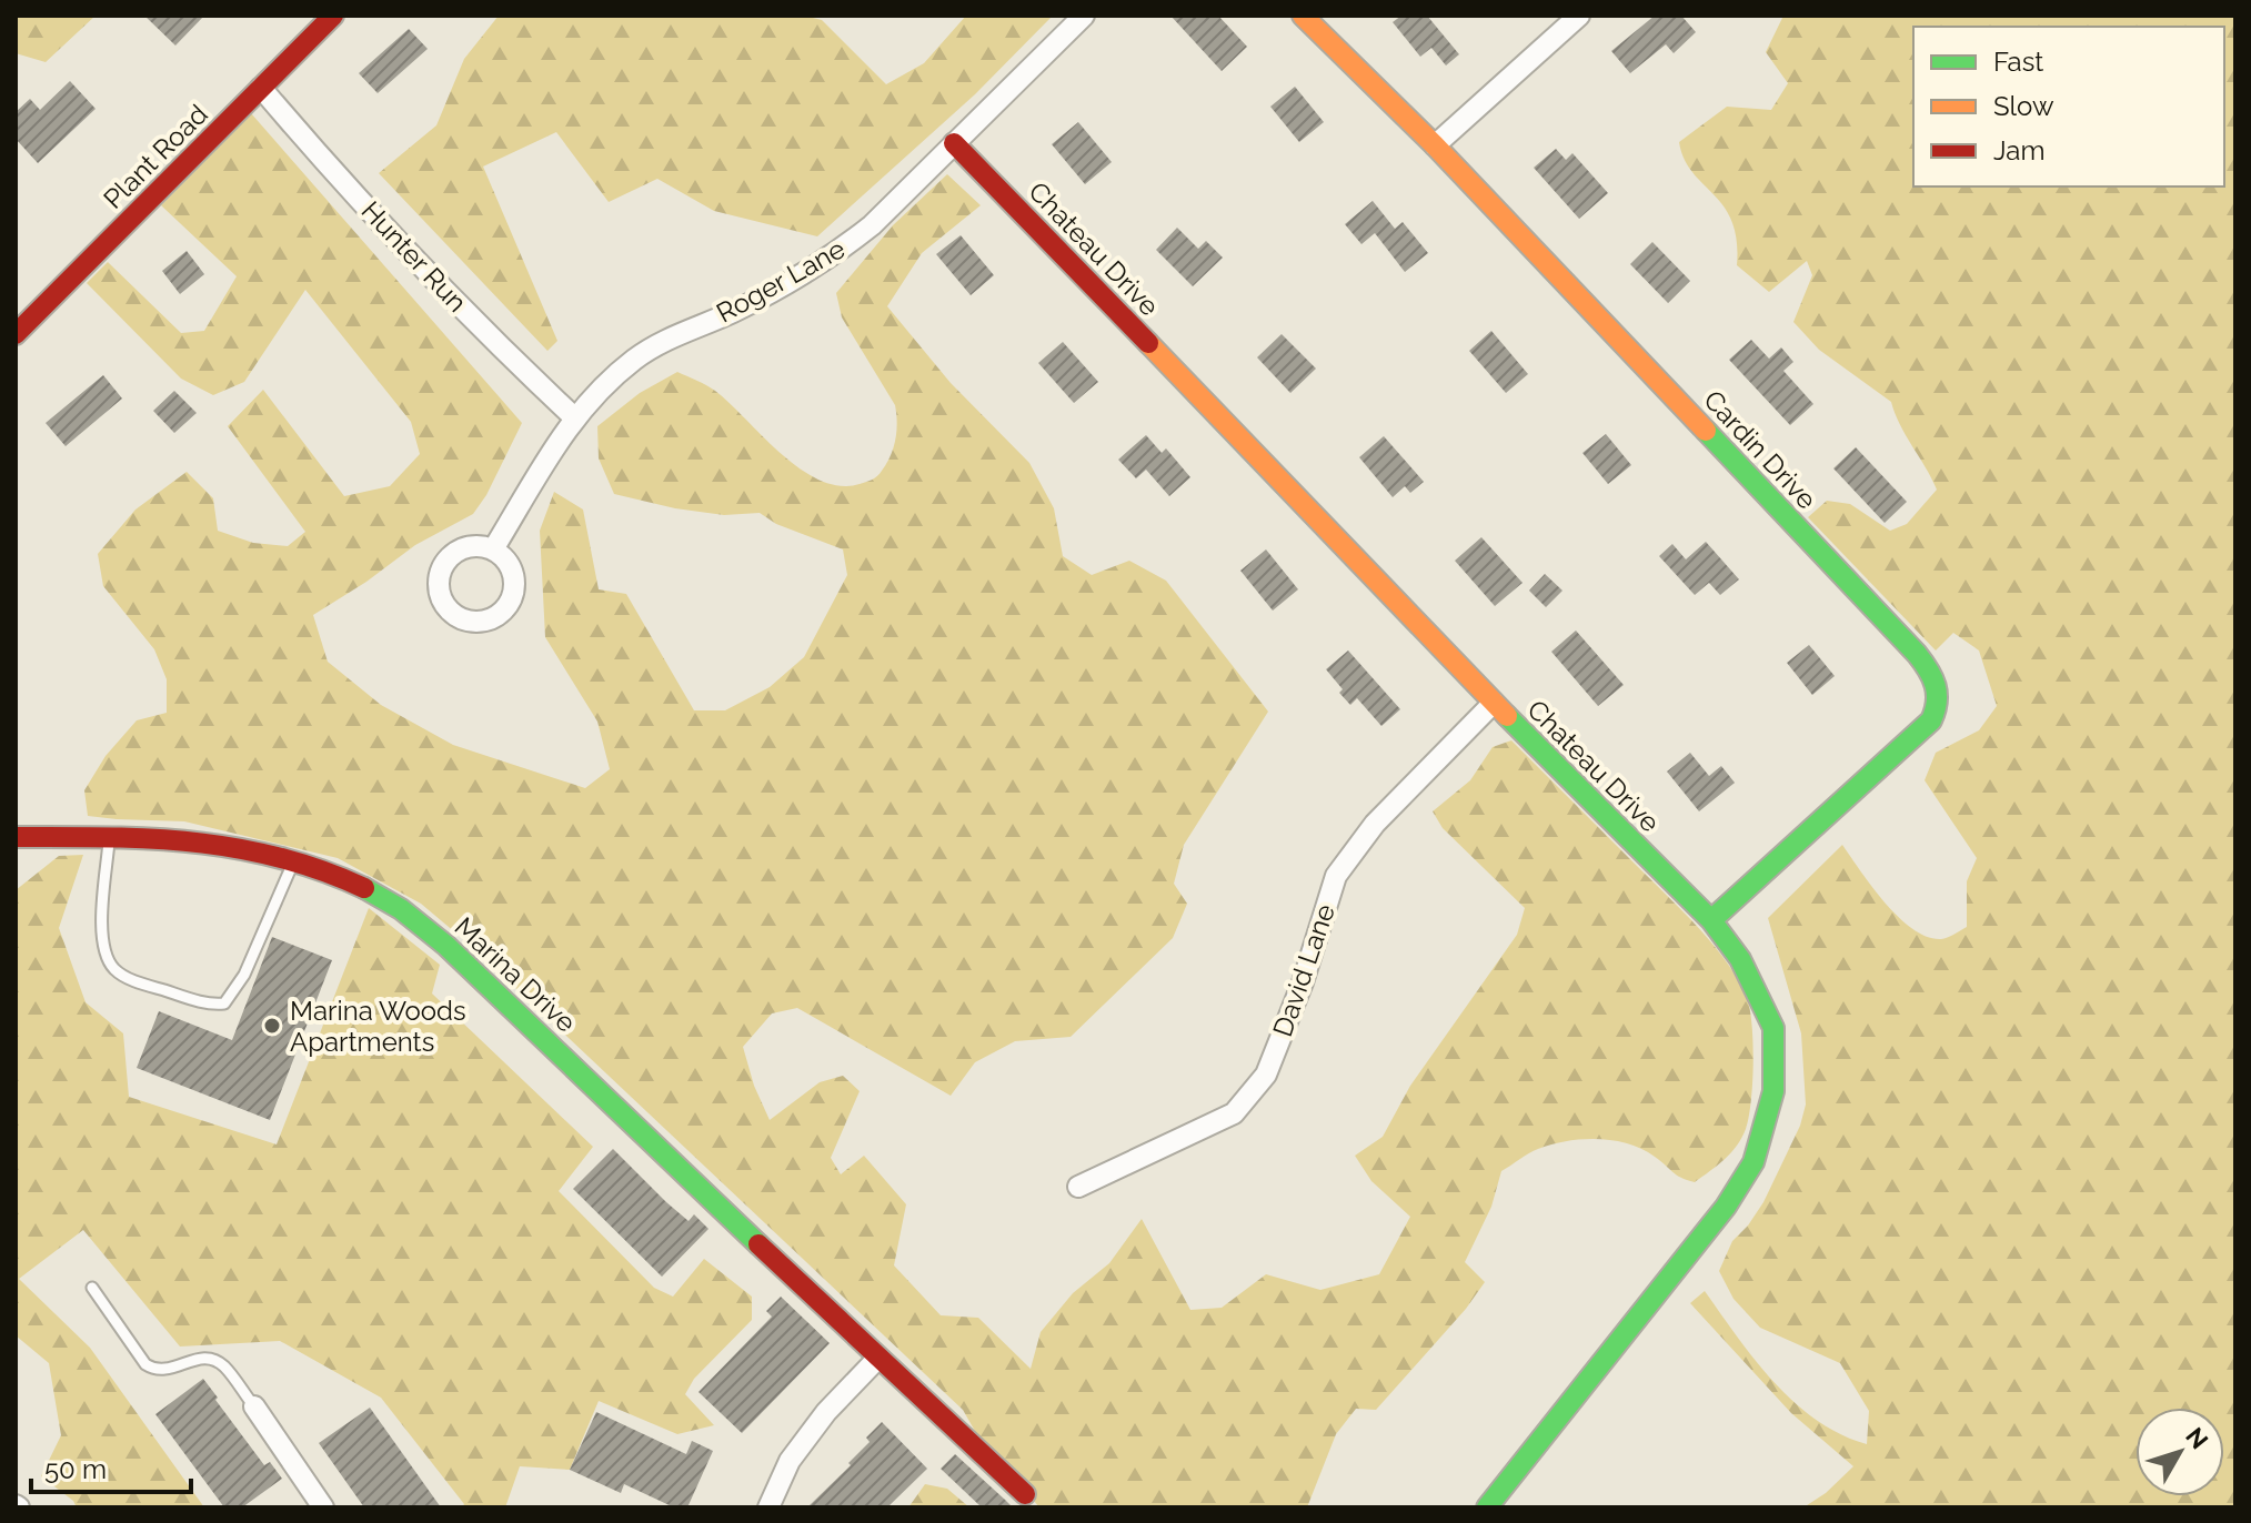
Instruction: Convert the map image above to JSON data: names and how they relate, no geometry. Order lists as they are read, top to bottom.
{
  "streets": {
    "street": [
      "Plant Road",
      "Chateau Drive",
      "Hunter Run",
      "Roger Lane",
      "Cardin Drive",
      "David Lane",
      "Marina Drive"
    ]
  },
  "crossings": [
    ["Plant Road", "Hunter Run"],
    ["Chateau Drive", "Roger Lane"],
    ["Chateau Drive", "Cardin Drive"],
    ["Chateau Drive", "David Lane"],
    ["Hunter Run", "Roger Lane"]
  ],
  "places": ["Marina Woods Apartments"],
  "legend": ["Fast", "Slow", "Jam"],
  "scale_bar": "50 m",
  "north": "top right"
}
